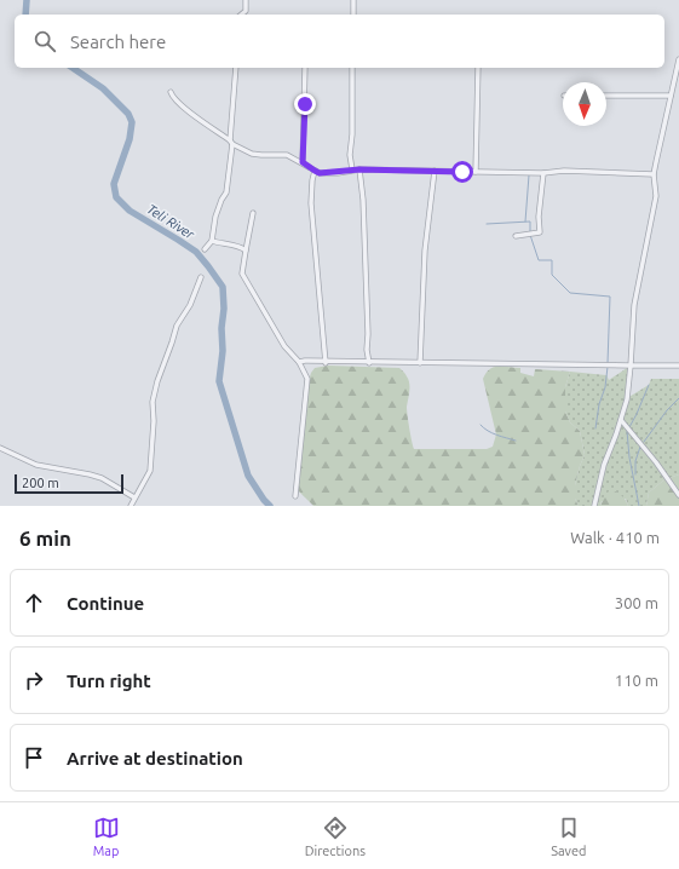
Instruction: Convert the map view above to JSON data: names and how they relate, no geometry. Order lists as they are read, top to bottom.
{
  "water": ["Teli River"],
  "scale_bar": "200 m",
  "north": "bottom",
  "page": {
    "search": "Search here",
    "scale": "200 m",
    "heading": ["6 min", "Walk · 410 m"],
    "list": [
      ["Continue", "300 m"],
      ["Turn right", "110 m"],
      "Arrive at destination"
    ],
    "nav": ["Map", "Directions", "Saved"]
  }
}
